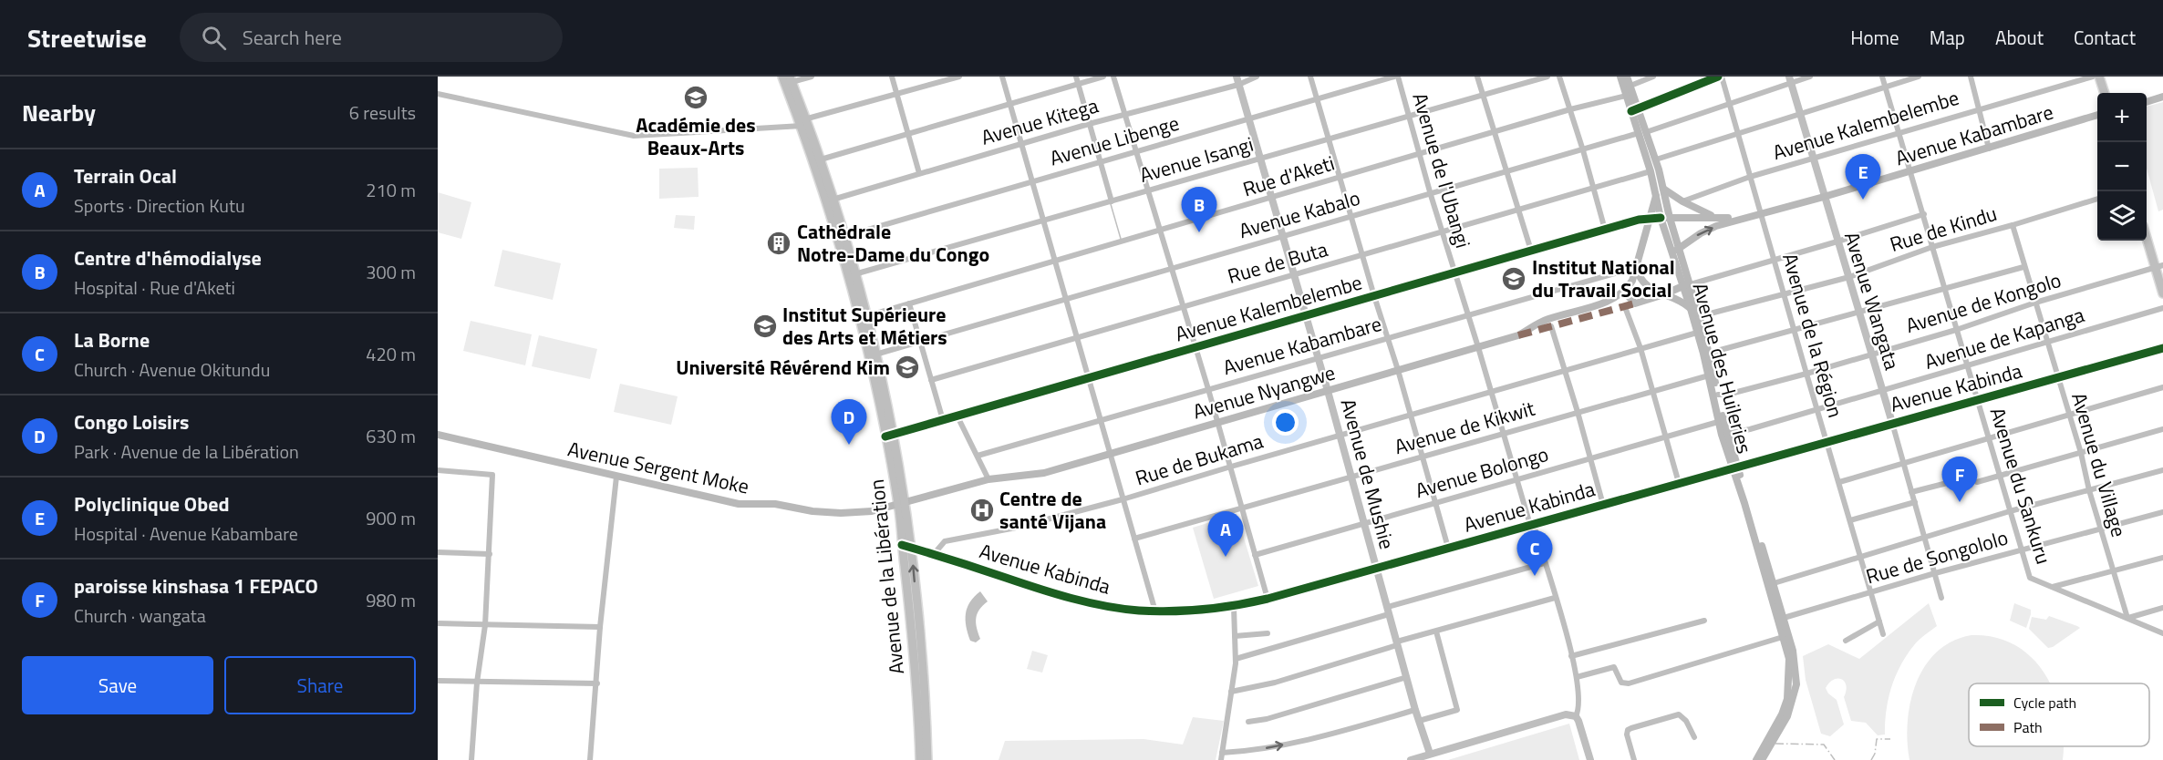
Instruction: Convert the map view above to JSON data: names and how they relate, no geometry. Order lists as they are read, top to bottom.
{
  "streets": {
    "main road": [
      "Avenue Kalembelembe",
      "Avenue Kabambare",
      "Avenue des Huileries",
      "Avenue Nyangwe",
      "Avenue Sergent Moke",
      "Avenue de la Libération"
    ],
    "street": [
      "Avenue Kitega",
      "Avenue Libenge",
      "Avenue Isangi",
      "Avenue de l'Ubangi",
      "Rue d'Aketi",
      "Avenue Kabalo",
      "Rue de Kindu",
      "Rue de Buta",
      "Avenue Wangata",
      "Avenue de Kongolo",
      "Avenue de la Région",
      "Avenue de Kapanga",
      "Avenue Kabinda",
      "Avenue de Kikwit",
      "Rue de Bukama",
      "Avenue du Village",
      "Avenue Bolongo",
      "Avenue de Mushie",
      "Avenue du Sankuru",
      "Rue de Songololo"
    ]
  },
  "crossings": [
    ["Avenue Kitega", "Avenue de Mushie"],
    ["Avenue Kitega", "Avenue de la Libération"],
    ["Avenue Kalembelembe", "Avenue Kabambare"],
    ["Avenue Kalembelembe", "Avenue de l'Ubangi"],
    ["Avenue Kalembelembe", "Avenue Wangata"],
    ["Avenue Kalembelembe", "Avenue de la Région"],
    ["Avenue Kalembelembe", "Avenue des Huileries"],
    ["Avenue Kalembelembe", "Avenue de Mushie"],
    ["Avenue Kalembelembe", "Avenue du Sankuru"],
    ["Avenue Kalembelembe", "Avenue de la Libération"],
    ["Avenue Kabambare", "Avenue de l'Ubangi"],
    ["Avenue Kabambare", "Avenue Wangata"],
    ["Avenue Kabambare", "Avenue de la Région"],
    ["Avenue Kabambare", "Avenue des Huileries"],
    ["Avenue Kabambare", "Avenue de Mushie"],
    ["Avenue Kabambare", "Avenue du Sankuru"],
    ["Avenue Libenge", "Avenue de l'Ubangi"],
    ["Avenue Libenge", "Avenue de Mushie"],
    ["Avenue Libenge", "Avenue de la Libération"],
    ["Avenue Isangi", "Avenue de l'Ubangi"],
    ["Avenue Isangi", "Avenue de Mushie"],
    ["Avenue Isangi", "Avenue de la Libération"],
    ["Avenue de l'Ubangi", "Rue d'Aketi"],
    ["Avenue de l'Ubangi", "Avenue Kabalo"],
    ["Avenue de l'Ubangi", "Rue de Buta"],
    ["Avenue de l'Ubangi", "Avenue Kabinda"],
    ["Avenue de l'Ubangi", "Avenue Nyangwe"],
    ["Avenue de l'Ubangi", "Avenue de Kikwit"],
    ["Avenue de l'Ubangi", "Rue de Bukama"],
    ["Avenue de l'Ubangi", "Avenue Bolongo"],
    ["Rue d'Aketi", "Avenue des Huileries"],
    ["Rue d'Aketi", "Avenue de Mushie"],
    ["Rue d'Aketi", "Avenue de la Libération"],
    ["Avenue Kabalo", "Avenue Wangata"],
    ["Avenue Kabalo", "Avenue de la Région"],
    ["Avenue Kabalo", "Avenue des Huileries"],
    ["Avenue Kabalo", "Avenue de Mushie"],
    ["Avenue Kabalo", "Avenue de la Libération"],
    ["Rue de Kindu", "Avenue Wangata"],
    ["Rue de Kindu", "Avenue de la Région"],
    ["Rue de Kindu", "Avenue des Huileries"],
    ["Rue de Kindu", "Avenue du Village"],
    ["Rue de Kindu", "Avenue du Sankuru"],
    ["Rue de Buta", "Avenue des Huileries"],
    ["Rue de Buta", "Avenue de Mushie"],
    ["Avenue Wangata", "Avenue de Kongolo"],
    ["Avenue Wangata", "Avenue de Kapanga"],
    ["Avenue Wangata", "Avenue Kabinda"],
    ["Avenue Wangata", "Rue de Songololo"],
    ["Avenue de Kongolo", "Avenue de la Région"],
    ["Avenue de Kongolo", "Avenue des Huileries"],
    ["Avenue de Kongolo", "Avenue du Village"],
    ["Avenue de Kongolo", "Avenue du Sankuru"],
    ["Avenue de la Région", "Avenue de Kapanga"],
    ["Avenue de la Région", "Avenue Kabinda"],
    ["Avenue de la Région", "Rue de Songololo"],
    ["Avenue de Kapanga", "Avenue des Huileries"],
    ["Avenue de Kapanga", "Avenue du Village"],
    ["Avenue de Kapanga", "Avenue du Sankuru"],
    ["Avenue des Huileries", "Avenue Kabinda"],
    ["Avenue des Huileries", "Avenue de Kikwit"],
    ["Avenue des Huileries", "Rue de Bukama"],
    ["Avenue des Huileries", "Avenue Bolongo"],
    ["Avenue des Huileries", "Rue de Songololo"],
    ["Avenue Kabinda", "Rue de Bukama"],
    ["Avenue Kabinda", "Avenue du Village"],
    ["Avenue Kabinda", "Avenue de Mushie"],
    ["Avenue Kabinda", "Avenue du Sankuru"],
    ["Avenue Kabinda", "Avenue de la Libération"],
    ["Avenue Nyangwe", "Avenue Sergent Moke"],
    ["Avenue Nyangwe", "Avenue de Mushie"],
    ["Avenue Nyangwe", "Avenue de la Libération"],
    ["Avenue de Kikwit", "Avenue de Mushie"],
    ["Rue de Bukama", "Avenue de Mushie"],
    ["Avenue du Village", "Avenue du Sankuru"],
    ["Avenue du Village", "Rue de Songololo"],
    ["Avenue Sergent Moke", "Avenue de la Libération"],
    ["Avenue Bolongo", "Avenue de Mushie"],
    ["Avenue du Sankuru", "Rue de Songololo"]
  ],
  "places": {
    "school or university": [
      "Académie des Beaux-Arts",
      "Institut National du Travail Social",
      "Institut Supérieure des Arts et Métiers",
      "Université Révérend Kim"
    ],
    "building": ["Cathédrale Notre-Dame du Congo"],
    "hospital": ["Centre de santé Vijana"]
  },
  "legend": ["Cycle path", "Path"],
  "page": {
    "header": "Streetwise",
    "search": "Search here",
    "nav": [
      "Home",
      "Map",
      "About",
      "Contact"
    ],
    "heading": ["Nearby", "6 results"],
    "map_buttons": ["+", "−"],
    "list": [
      {
        "mark": "A",
        "name": "Terrain Ocal",
        "note": "Sports · Direction Kutu",
        "value": "210 m"
      },
      {
        "mark": "B",
        "name": "Centre d'hémodialyse",
        "note": "Hospital · Rue d'Aketi",
        "value": "300 m"
      },
      {
        "mark": "C",
        "name": "La Borne",
        "note": "Church · Avenue Okitundu",
        "value": "420 m"
      },
      {
        "mark": "D",
        "name": "Congo Loisirs",
        "note": "Park · Avenue de la Libération",
        "value": "630 m"
      },
      {
        "mark": "E",
        "name": "Polyclinique Obed",
        "note": "Hospital · Avenue Kabambare",
        "value": "900 m"
      },
      {
        "mark": "F",
        "name": "paroisse kinshasa 1 FEPACO",
        "note": "Church · wangata",
        "value": "980 m"
      }
    ],
    "pins": [
      "E",
      "B",
      "D",
      "F",
      "A",
      "C"
    ],
    "buttons": ["Save", "Share"]
  }
}
